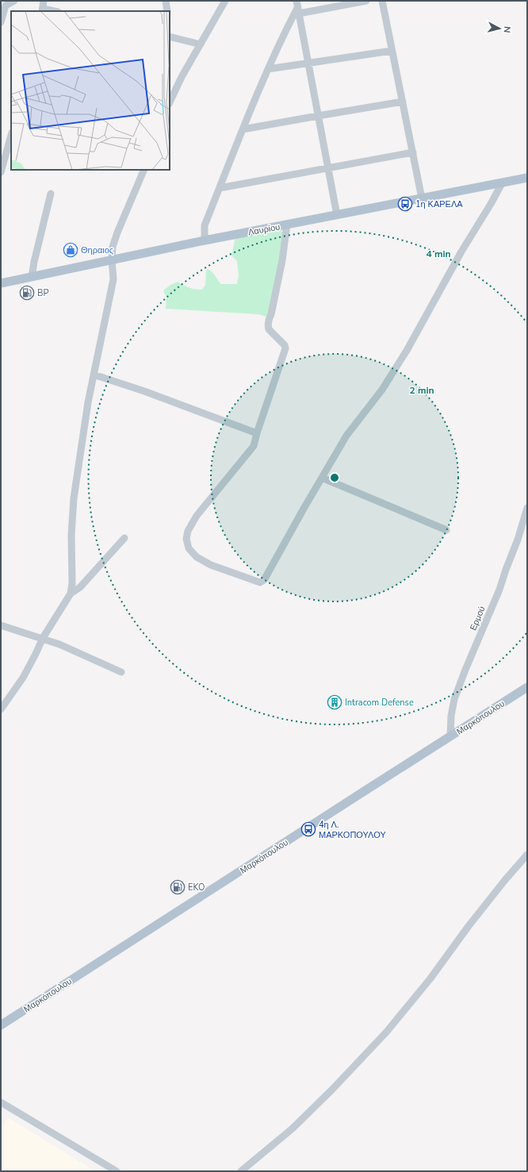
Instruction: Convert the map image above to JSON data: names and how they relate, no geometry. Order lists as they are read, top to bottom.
{
  "streets": {
    "main road": ["Λαυρίου", "Μαρκόπουλου"],
    "street": ["Ερμού"]
  },
  "crossings": [
    ["Ερμού", "Μαρκόπουλου"]
  ],
  "places": {
    "bus stop": ["1η ΚΑΡΕΛΑ", "4η Λ. ΜΑΡΚΟΠΟΥΛΟΥ"],
    "shop": ["Θηραιος"],
    "fuel station": ["BP", "EKO"],
    "building": ["Intracom Defense"]
  },
  "north": "right",
  "rings": ["4 min", "2 min"]
}
